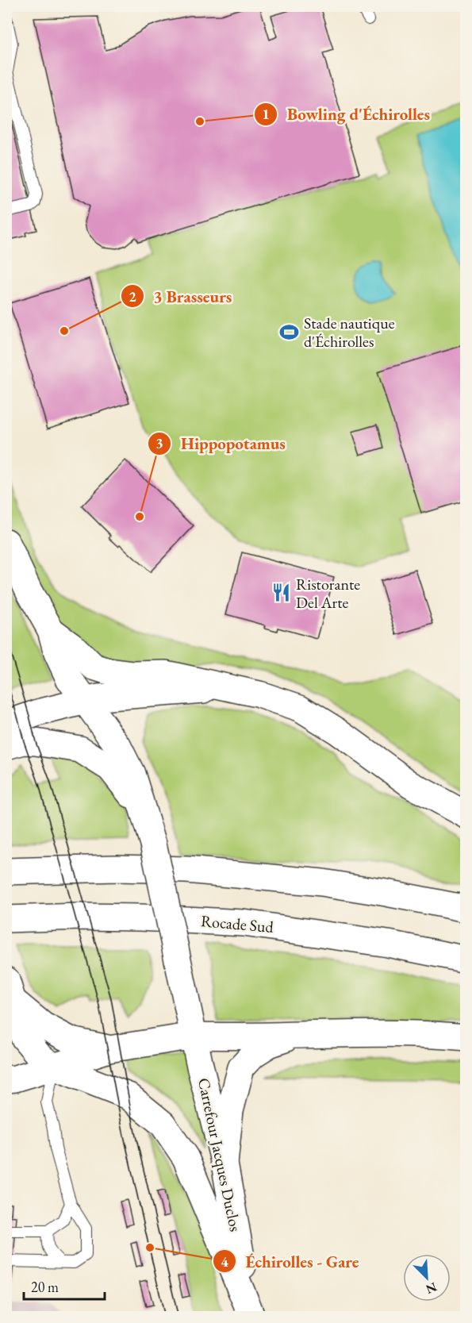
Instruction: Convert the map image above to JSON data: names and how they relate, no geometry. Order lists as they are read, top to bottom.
{
  "streets": {
    "main road": ["Rocade Sud", "Carrefour Jacques Duclos"]
  },
  "places": {
    "other": [
      "Bowling d'Échirolles",
      "3 Brasseurs",
      "Hippopotamus",
      "Échirolles - Gare"
    ],
    "sports": ["Stade nautique d'Échirolles"],
    "restaurant": ["Ristorante Del Arte"]
  },
  "scale_bar": "20 m",
  "north": "bottom right"
}
